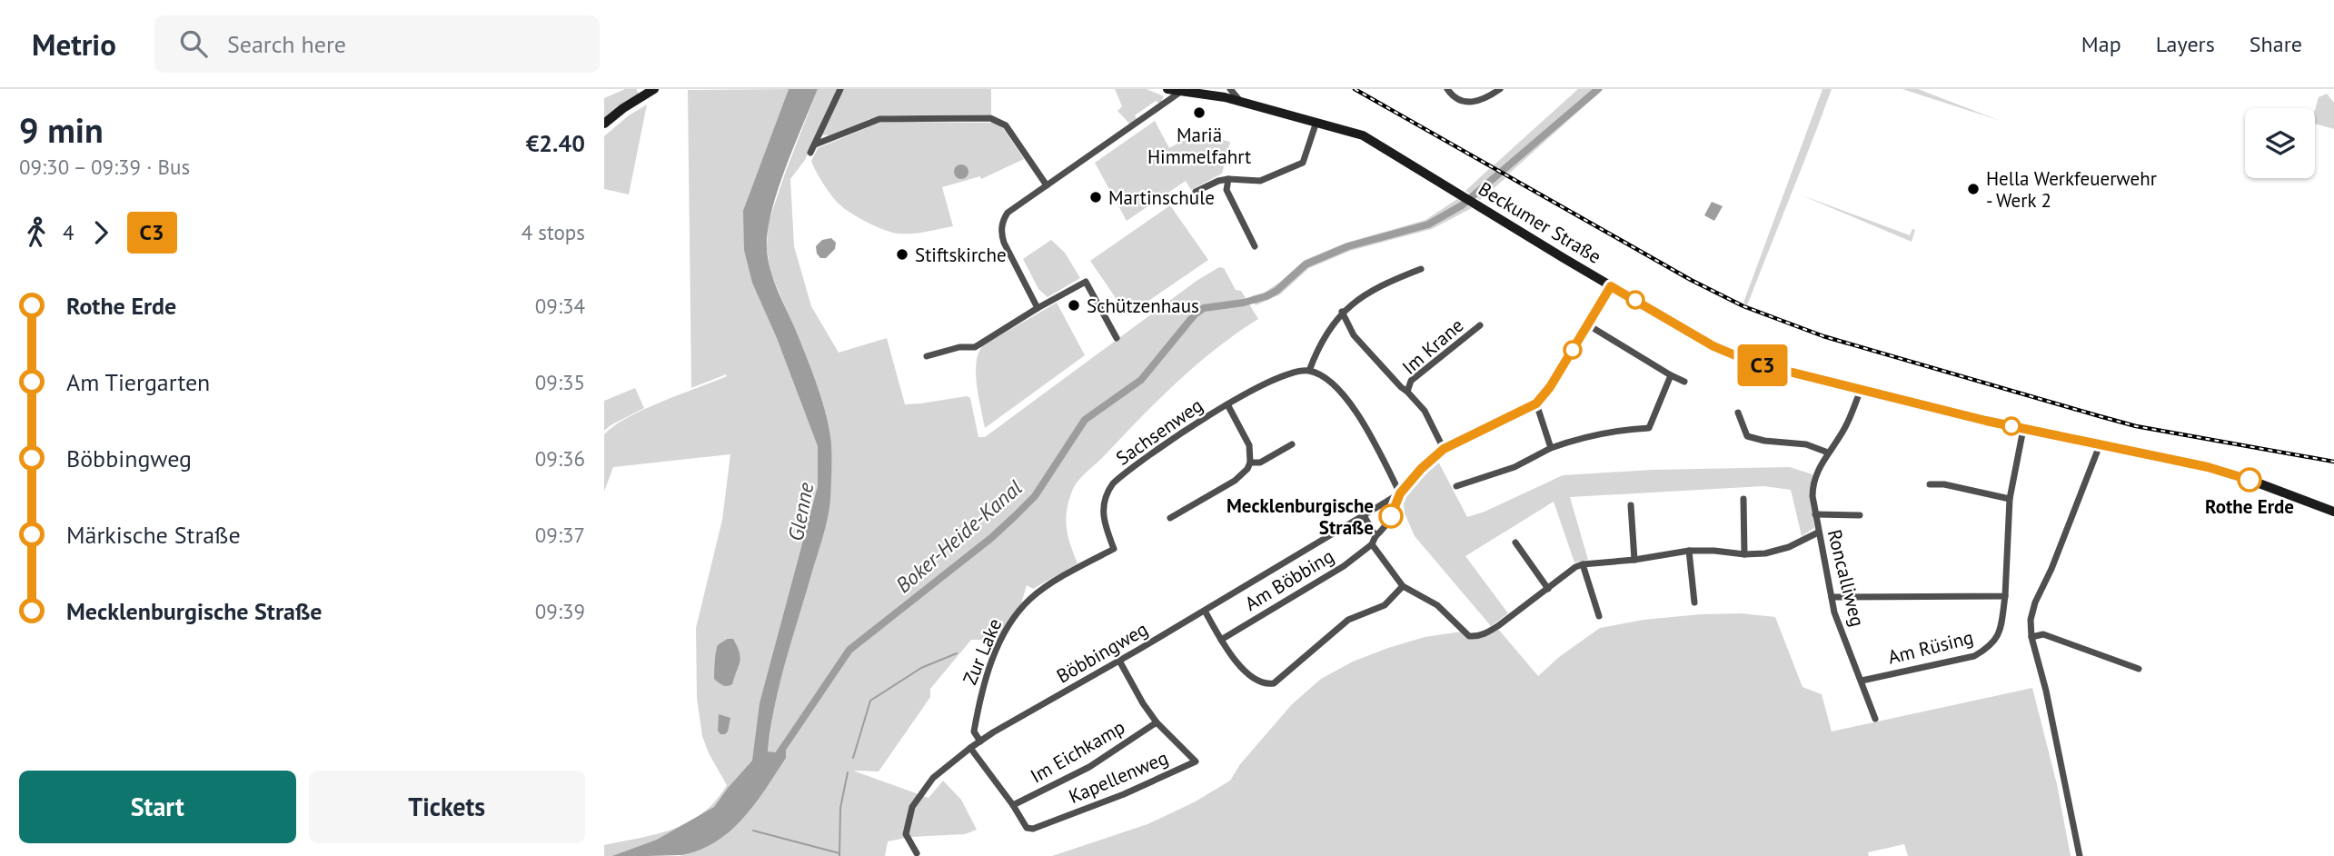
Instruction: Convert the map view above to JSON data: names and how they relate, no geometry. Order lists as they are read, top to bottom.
{
  "streets": {
    "main road": ["Beckumer Straße"],
    "street": [
      "Im Krane",
      "Sachsenweg",
      "Roncalliweg",
      "Am Böbbing",
      "Am Rüsing",
      "Zur Lake",
      "Böbbingweg",
      "Im Eichkamp",
      "Kapellenweg"
    ]
  },
  "crossings": [
    ["Beckumer Straße", "Roncalliweg"],
    ["Beckumer Straße", "Am Rüsing"],
    ["Beckumer Straße", "Böbbingweg"],
    ["Im Krane", "Böbbingweg"],
    ["Sachsenweg", "Zur Lake"],
    ["Roncalliweg", "Am Rüsing"],
    ["Am Böbbing", "Böbbingweg"],
    ["Zur Lake", "Böbbingweg"],
    ["Böbbingweg", "Kapellenweg"],
    ["Im Eichkamp", "Kapellenweg"]
  ],
  "water": ["Glenne", "Boker-Heide-Kanal"],
  "places": [
    "Mariä Himmelfahrt",
    "Hella Werkfeuerwehr - Werk 2",
    "Martinschule",
    "Stiftskirche",
    "Schützenhaus",
    "Rothe Erde",
    "Mecklenburgische Straße"
  ],
  "lines": ["bus line C3"],
  "page": {
    "header": "Metrio",
    "search": "Search here",
    "nav": ["Map", "Layers", "Share"],
    "heading": ["9 min", "09:30 – 09:39 · Bus", "€2.40"],
    "on_map": "C3",
    "legs": ["4", "C3", "4 stops"],
    "list": [
      {
        "name": "Rothe Erde",
        "value": "09:34"
      },
      {
        "name": "Am Tiergarten",
        "value": "09:35"
      },
      {
        "name": "Böbbingweg",
        "value": "09:36"
      },
      {
        "name": "Märkische Straße",
        "value": "09:37"
      },
      {
        "name": "Mecklenburgische Straße",
        "value": "09:39"
      }
    ],
    "buttons": ["Start", "Tickets"]
  }
}
